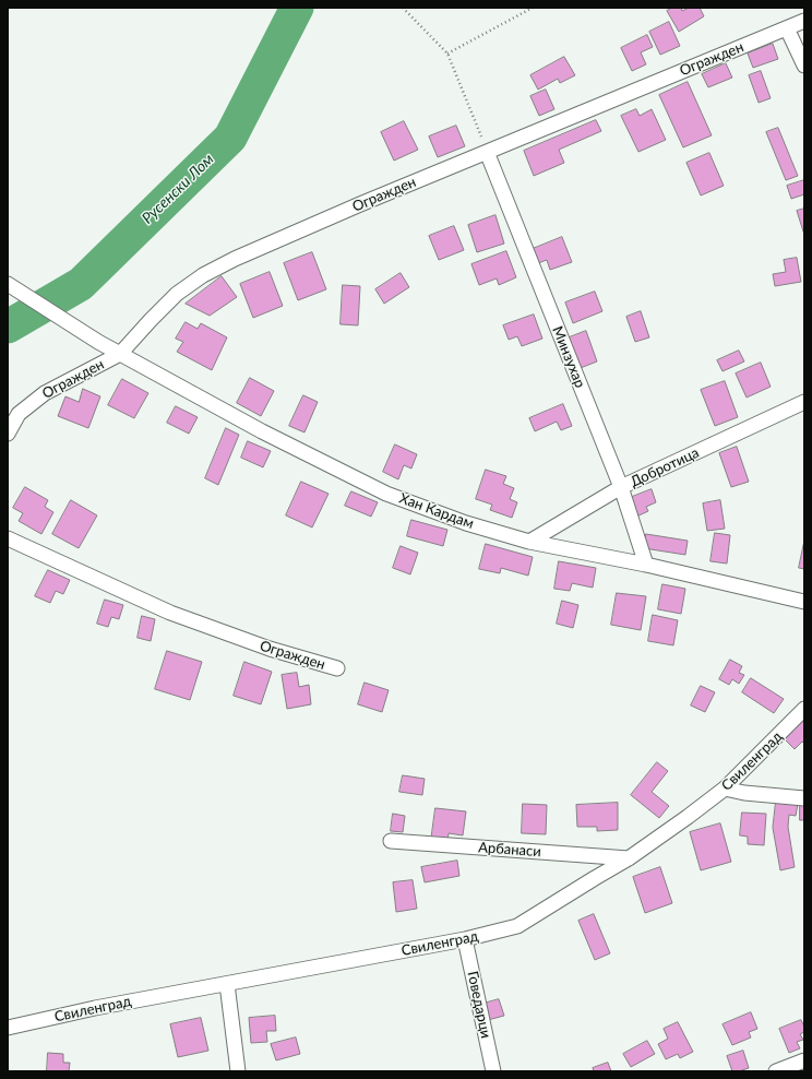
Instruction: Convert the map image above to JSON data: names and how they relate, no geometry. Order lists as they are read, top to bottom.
{
  "streets": {
    "street": [
      "Огражден",
      "Минзухар",
      "Добротица",
      "Хан Кардам",
      "Свиленград",
      "Арбанаси",
      "Говедарци"
    ]
  },
  "crossings": [
    ["Огражден", "Минзухар"],
    ["Огражден", "Хан Кардам"],
    ["Минзухар", "Добротица"],
    ["Минзухар", "Хан Кардам"],
    ["Добротица", "Хан Кардам"],
    ["Свиленград", "Арбанаси"],
    ["Свиленград", "Говедарци"]
  ],
  "water": ["Русенски Лом"]
}
